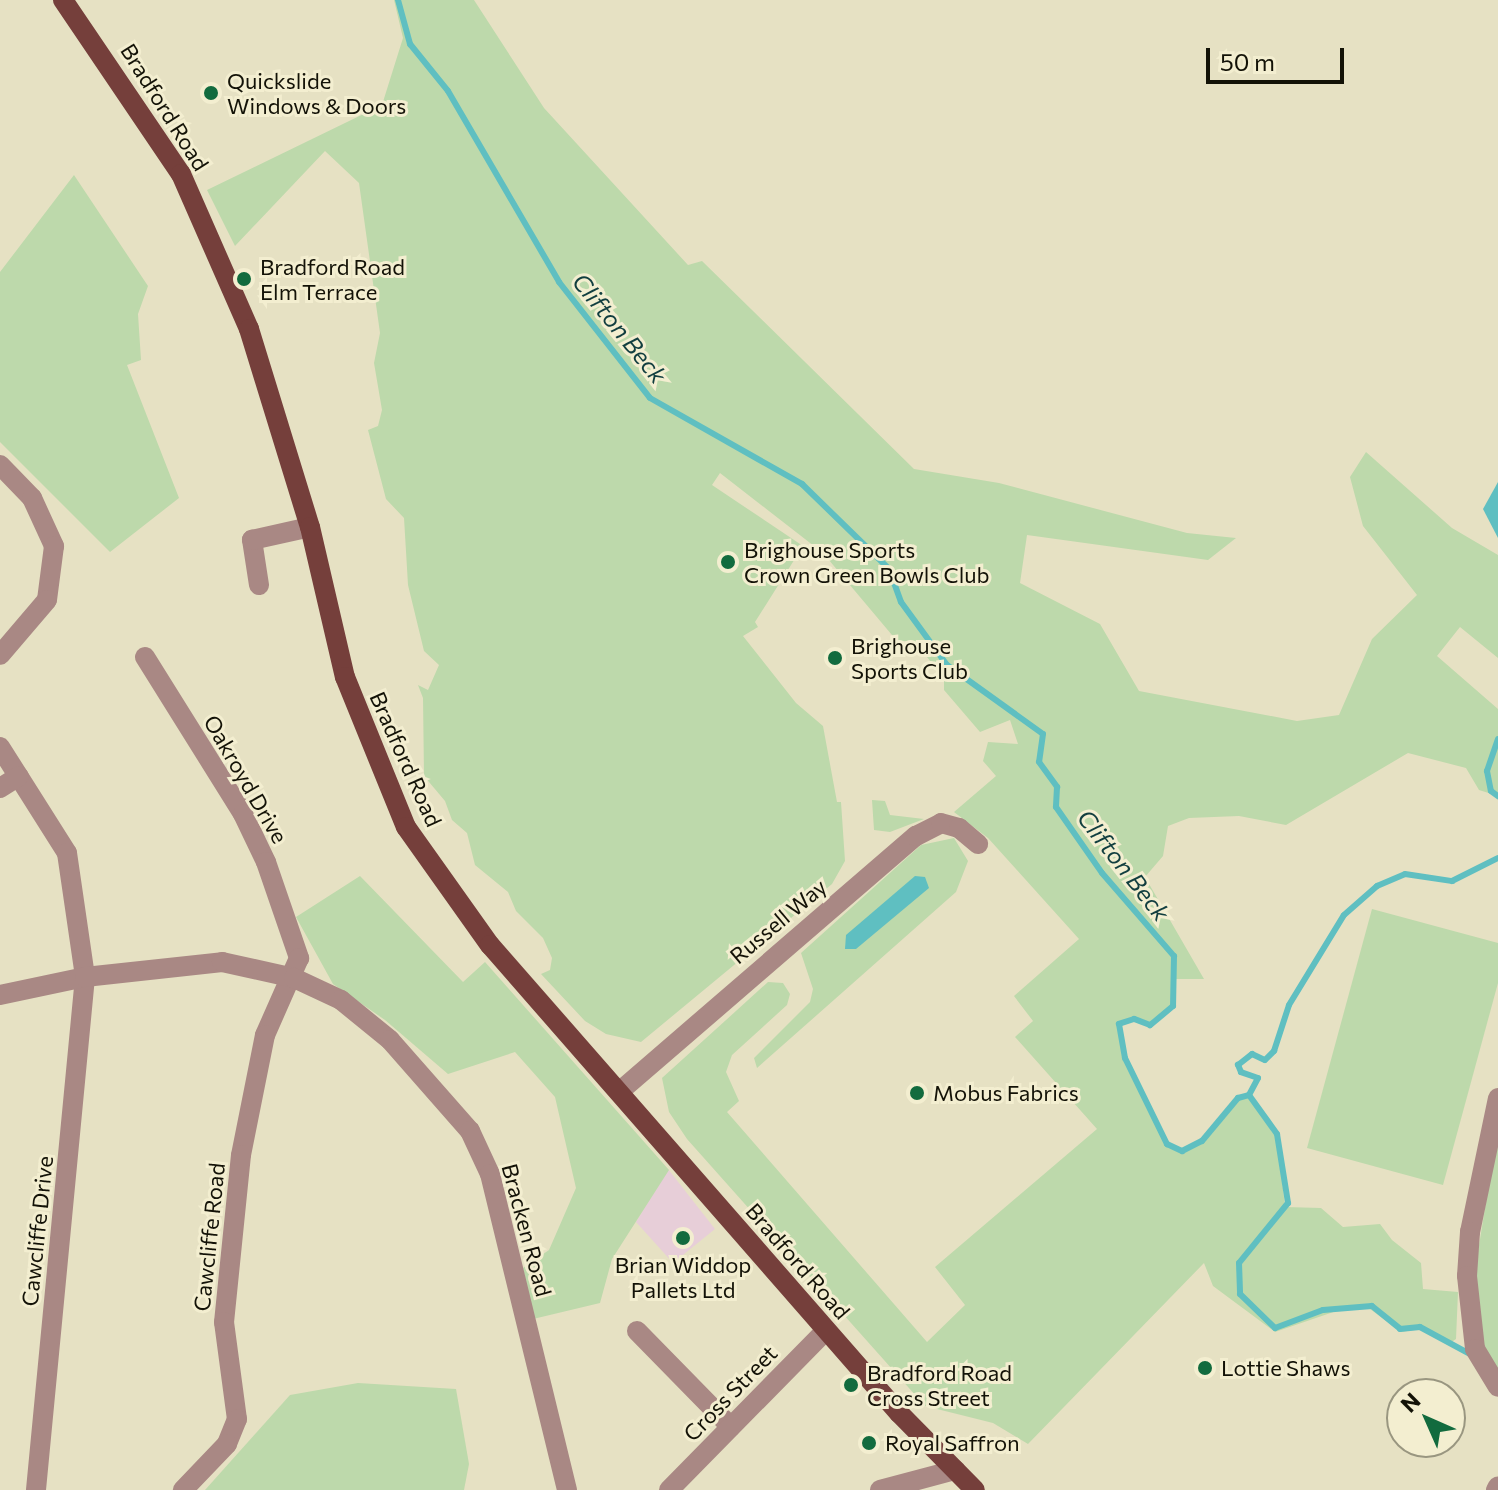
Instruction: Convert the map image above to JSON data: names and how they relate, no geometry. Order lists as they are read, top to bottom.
{
  "streets": {
    "main road": ["Bradford Road"],
    "street": [
      "Oakroyd Drive",
      "Russell Way",
      "Bracken Road",
      "Cawcliffe Drive",
      "Cawcliffe Road",
      "Cross Street"
    ]
  },
  "crossings": [
    ["Bradford Road", "Russell Way"],
    ["Bradford Road", "Cross Street"],
    ["Oakroyd Drive", "Bracken Road"],
    ["Oakroyd Drive", "Cawcliffe Road"],
    ["Bracken Road", "Cawcliffe Drive"],
    ["Bracken Road", "Cawcliffe Road"]
  ],
  "water": ["Clifton Beck"],
  "places": [
    "Quickslide Windows & Doors",
    "Bradford Road Elm Terrace",
    "Brighouse Sports Crown Green Bowls Club",
    "Brighouse Sports Club",
    "Mobus Fabrics",
    "Brian Widdop Pallets Ltd",
    "Lottie Shaws",
    "Bradford Road Cross Street",
    "Royal Saffron"
  ],
  "scale_bar": "50 m",
  "north": "top left"
}
